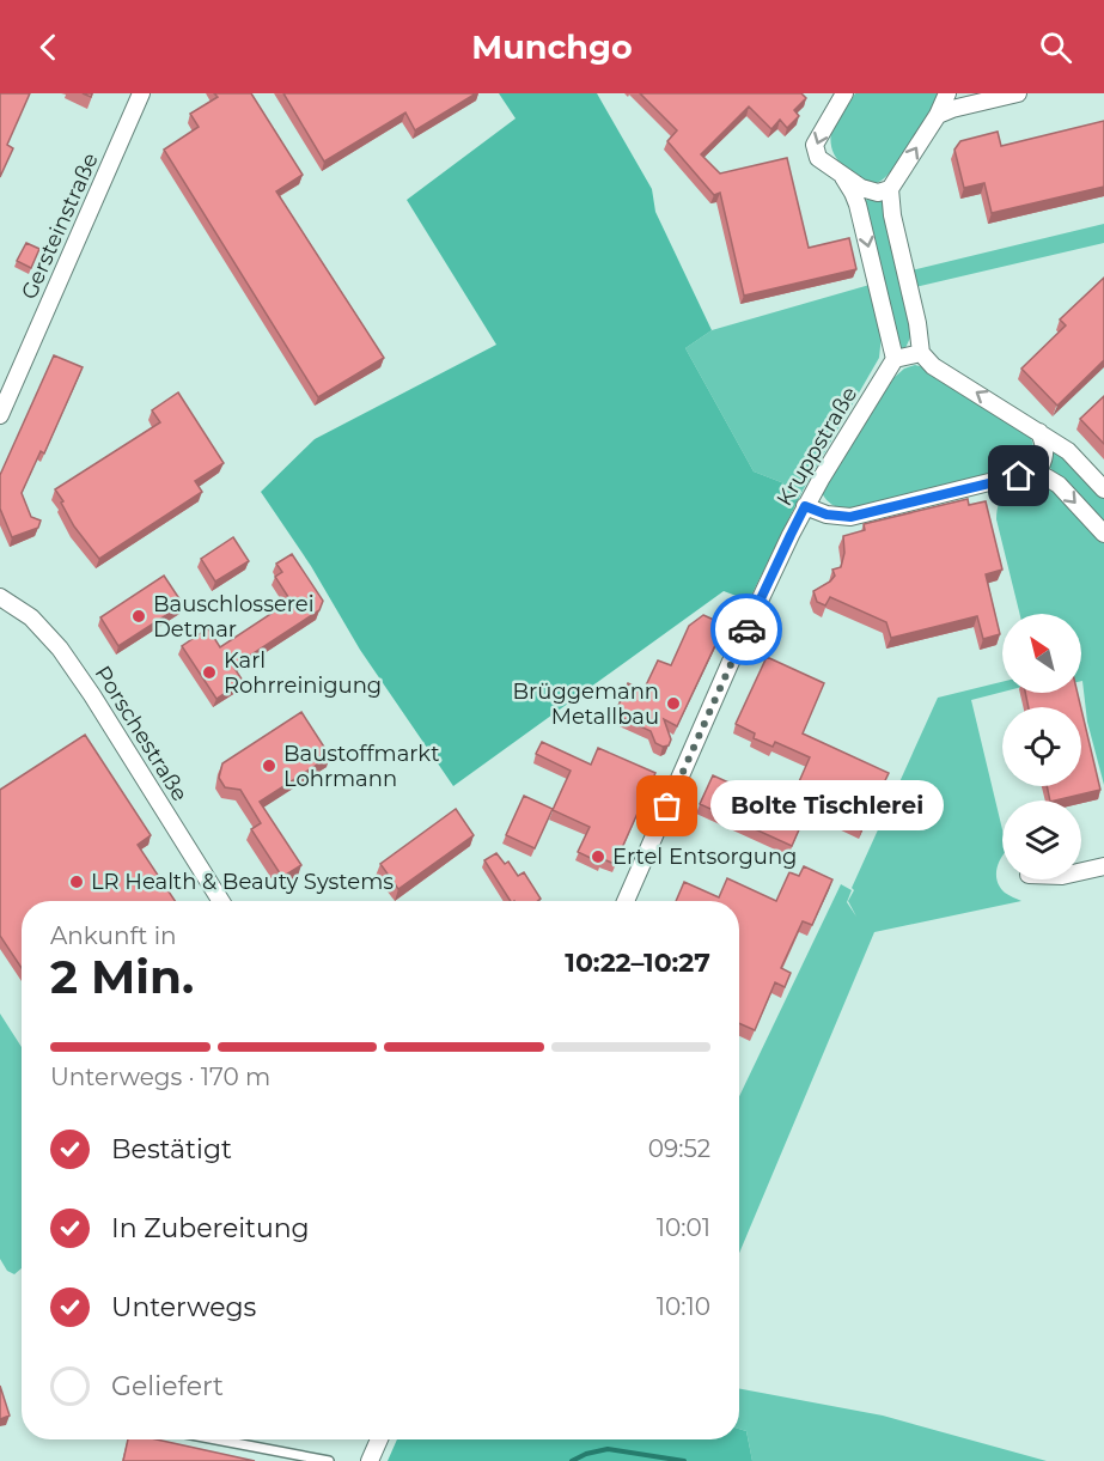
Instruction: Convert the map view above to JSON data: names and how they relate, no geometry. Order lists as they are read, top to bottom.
{
  "streets": {
    "street": ["Gersteinstraße", "Kruppstraße", "Porschestraße"]
  },
  "places": [
    "Bauschlosserei Detmar",
    "Karl Rohrreinigung",
    "Brüggemann Metallbau",
    "Baustoffmarkt Lohrmann",
    "Bolte Tischlerei",
    "Ertel Entsorgung",
    "LR Health & Beauty Systems"
  ],
  "north": "top left",
  "page": {
    "header": "Munchgo",
    "bubble": "Bolte Tischlerei",
    "heading": ["2 Min.", "Ankunft in", "10:22–10:27"],
    "bar": "Unterwegs · 170 m",
    "list": [
      ["Bestätigt", "09:52"],
      ["In Zubereitung", "10:01"],
      ["Unterwegs", "10:10"],
      "Geliefert"
    ]
  }
}
